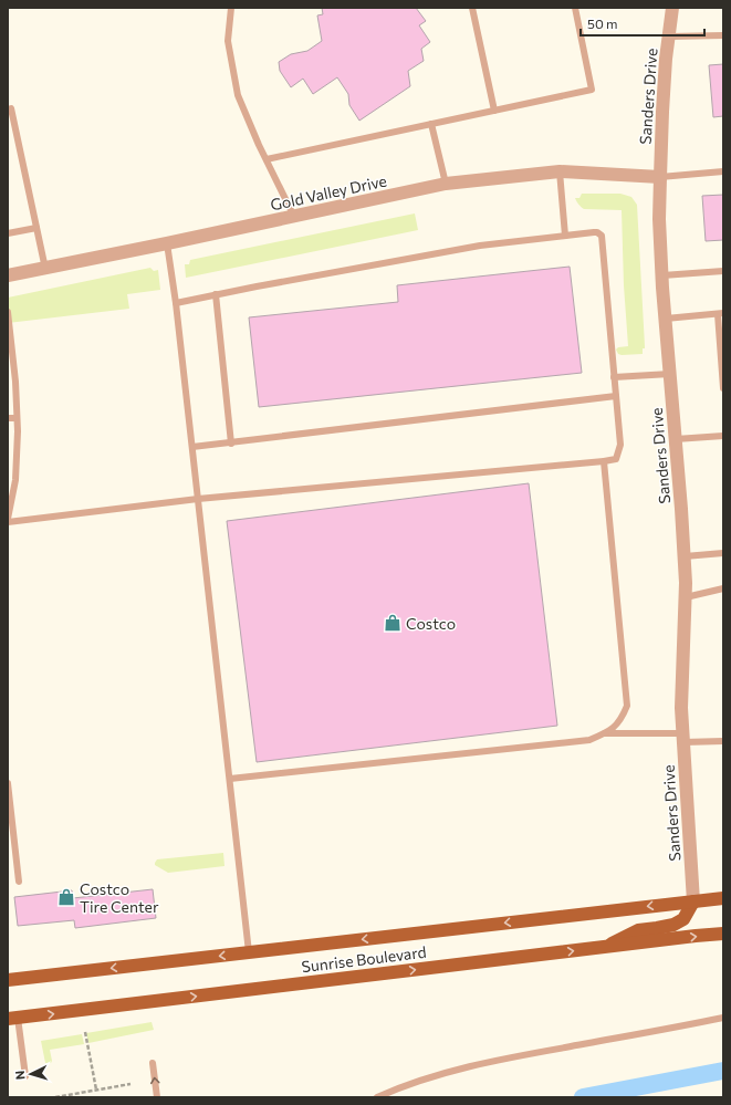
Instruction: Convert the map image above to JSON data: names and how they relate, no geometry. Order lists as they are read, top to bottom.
{
  "streets": {
    "main road": ["Sunrise Boulevard"],
    "street": ["Sanders Drive", "Gold Valley Drive"]
  },
  "crossings": [
    ["Sanders Drive", "Gold Valley Drive"],
    ["Sanders Drive", "Sunrise Boulevard"]
  ],
  "places": {
    "shop": ["Costco", "Costco Tire Center"]
  },
  "scale_bar": "50 m",
  "north": "left"
}
